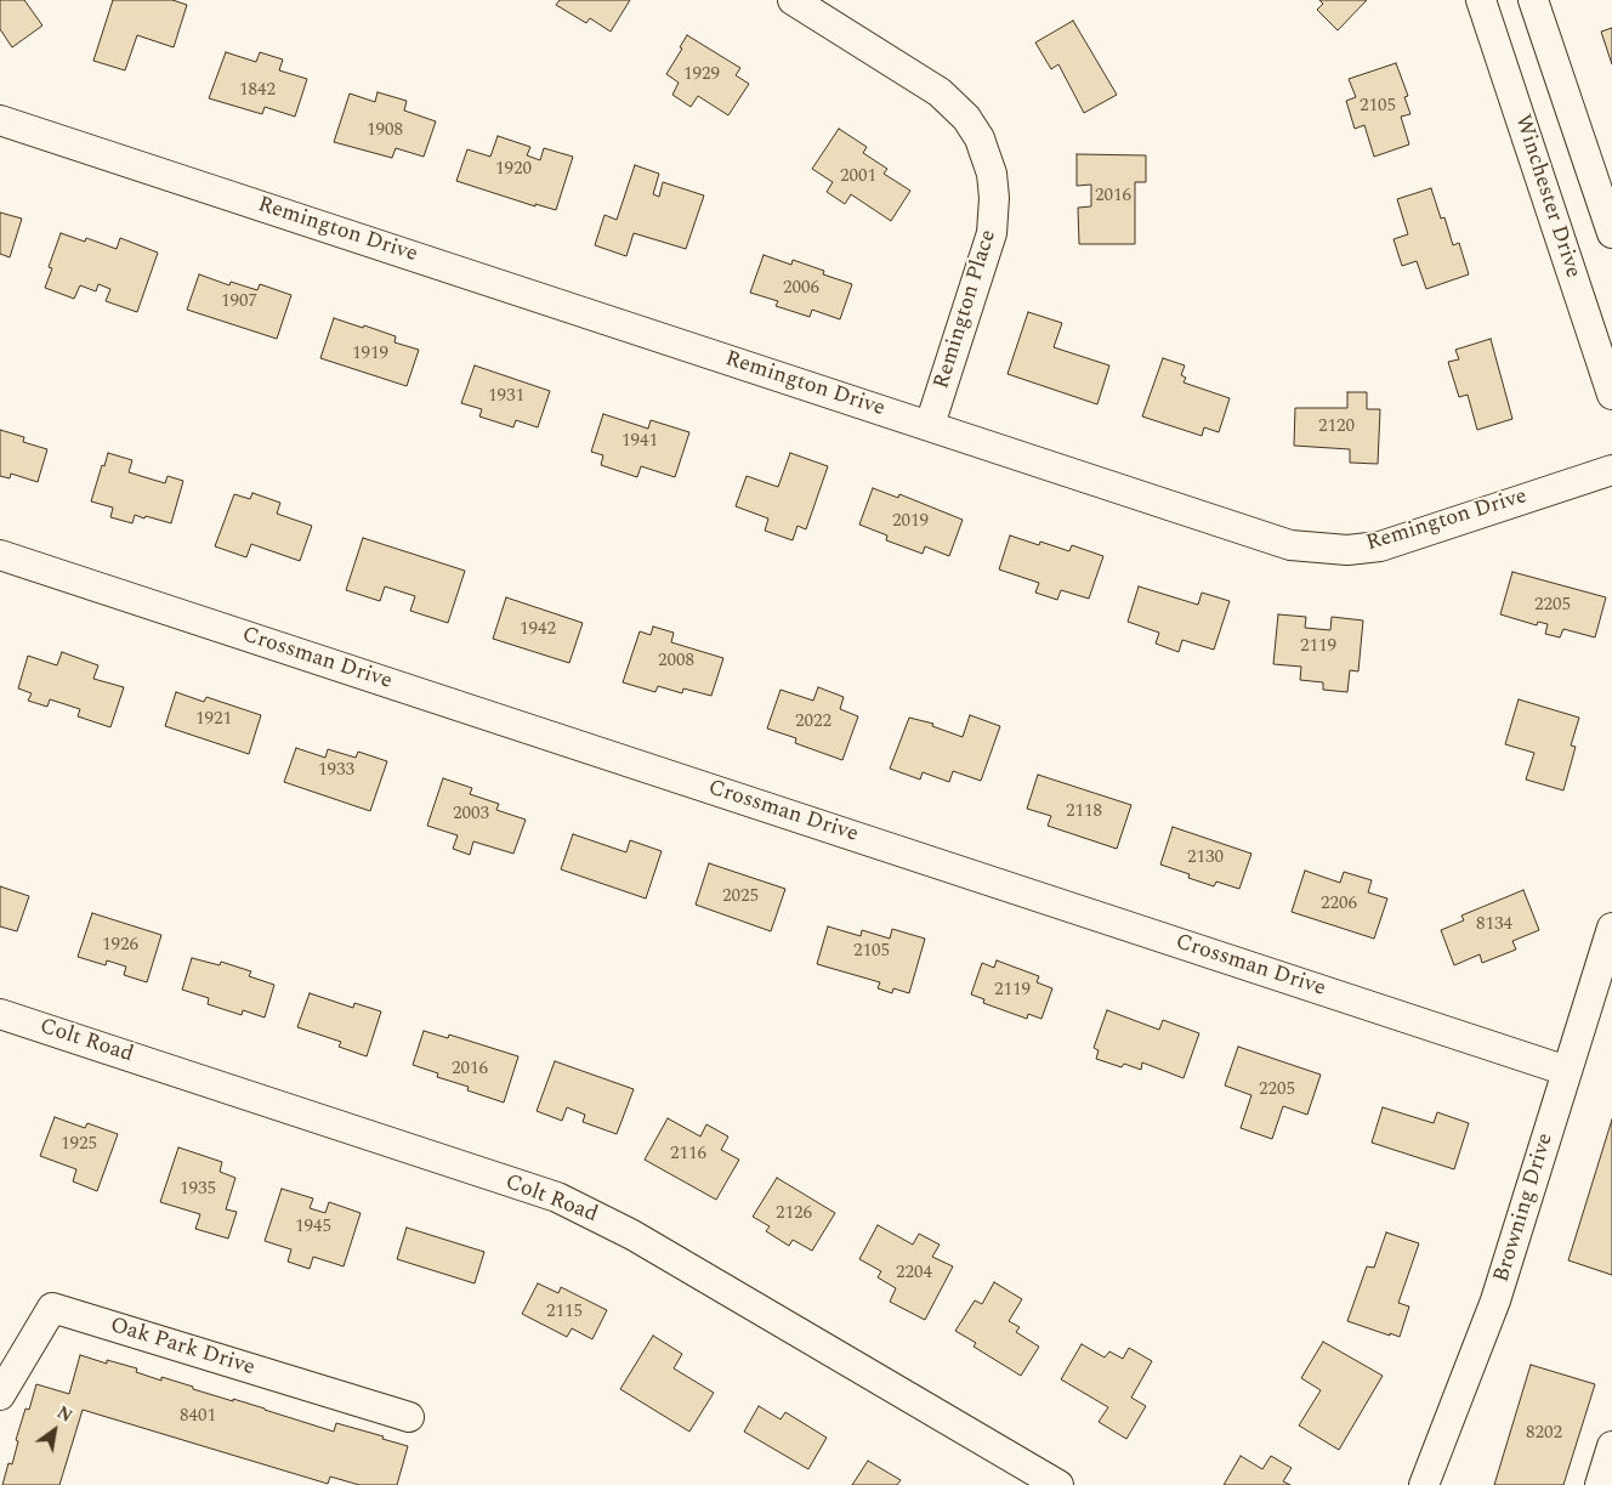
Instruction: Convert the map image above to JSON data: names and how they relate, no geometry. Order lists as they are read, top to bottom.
{
  "streets": {
    "street": [
      "Winchester Drive",
      "Remington Drive",
      "Remington Place",
      "Crossman Drive",
      "Colt Road",
      "Browning Drive",
      "Oak Park Drive"
    ]
  },
  "crossings": [
    ["Remington Drive", "Remington Place"],
    ["Crossman Drive", "Browning Drive"]
  ],
  "house_numbers": [
    "1929",
    "1842",
    "2105",
    "1908",
    "1920",
    "2001",
    "2016",
    "2006",
    "1907",
    "1919",
    "1931",
    "2120",
    "1941",
    "2019",
    "2205",
    "1942",
    "2119",
    "2008",
    "1921",
    "2022",
    "1933",
    "2118",
    "2003",
    "2130",
    "2025",
    "2206",
    "8134",
    "1926",
    "2105",
    "2119",
    "2016",
    "2205",
    "1925",
    "2116",
    "1935",
    "2126",
    "1945",
    "2204",
    "2115",
    "8401",
    "8202"
  ],
  "north": "top right"
}
